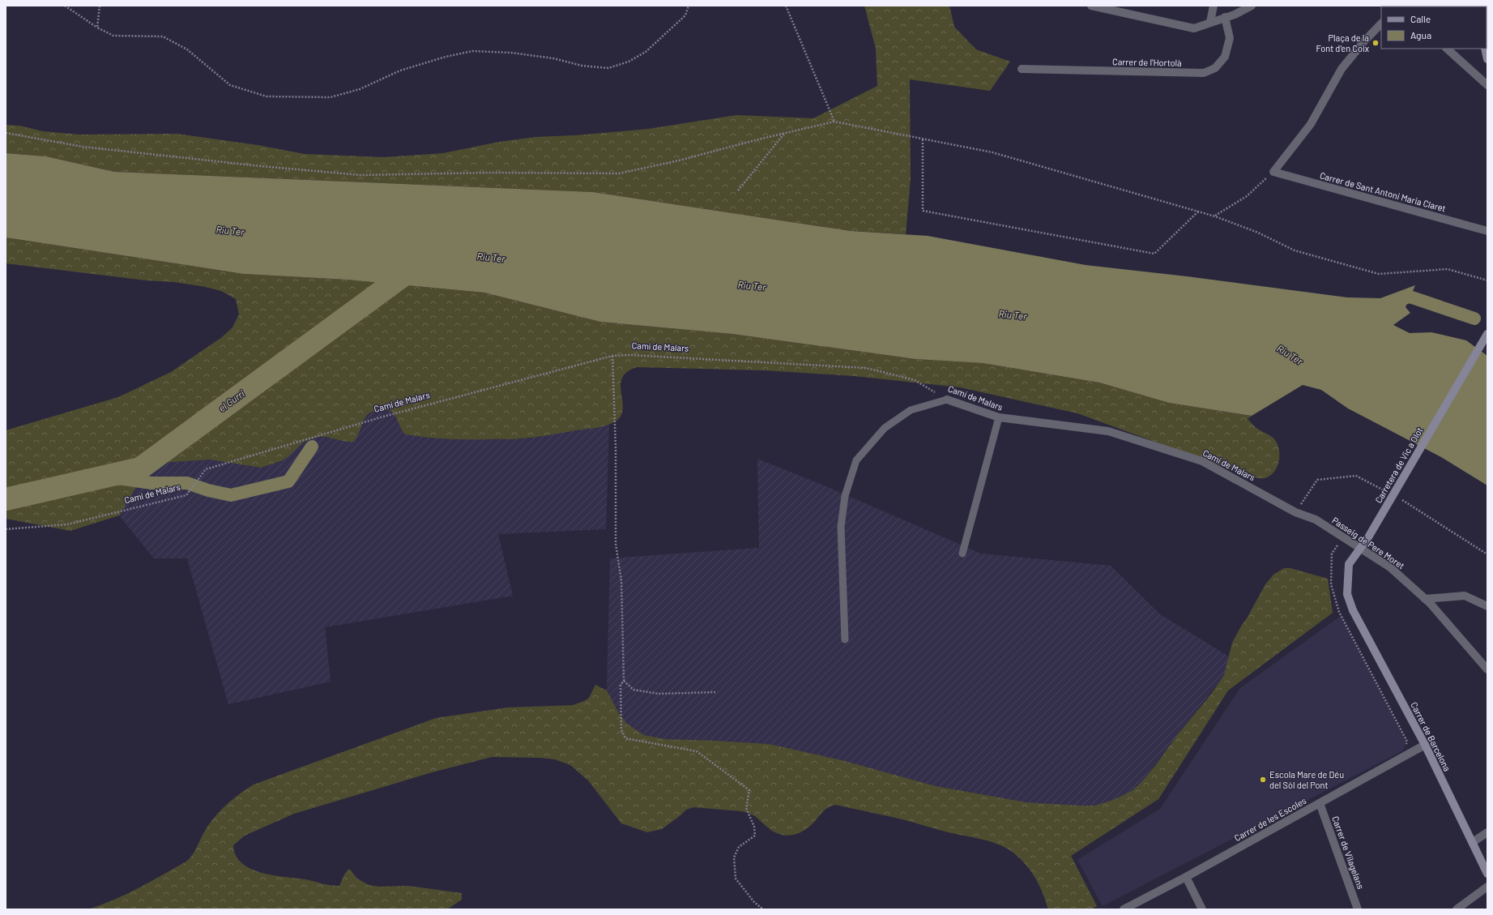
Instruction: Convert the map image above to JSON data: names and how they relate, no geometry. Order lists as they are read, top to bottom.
{
  "streets": {
    "street": [
      "Carrer de l'Hortolà",
      "Carrer de Sant Antoni Maria Claret",
      "Camí de Malars",
      "Carretera de Vic a Olot",
      "Passeig de Pere Moret",
      "Carrer de Barcelona",
      "Carrer de les Escoles",
      "Carrer de Vilagelans"
    ]
  },
  "crossings": [
    ["Camí de Malars", "Passeig de Pere Moret"],
    ["Carretera de Vic a Olot", "Carrer de Barcelona"],
    ["Carrer de Barcelona", "Carrer de les Escoles"],
    ["Carrer de les Escoles", "Carrer de Vilagelans"]
  ],
  "water": ["Riu Ter", "el Gurri"],
  "places": ["Plaça de la Font d'en Coix", "Escola Mare de Déu del Sòl del Pont"],
  "legend": ["Calle", "Agua"]
}
